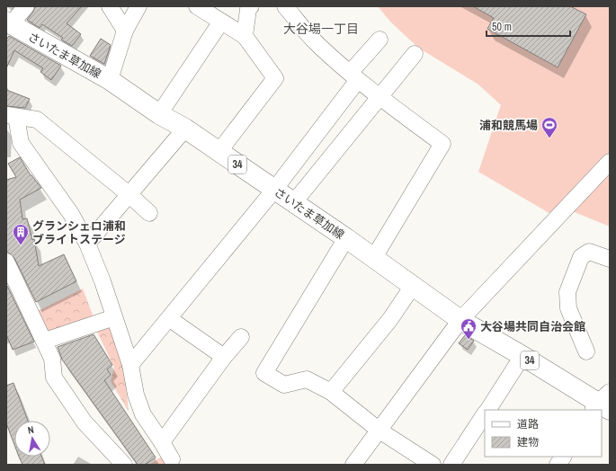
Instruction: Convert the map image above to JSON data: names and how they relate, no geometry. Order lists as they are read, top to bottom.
{
  "streets": {
    "main road": ["さいたま草加線", "34"]
  },
  "districts": ["大谷場一丁目"],
  "places": {
    "sports": ["浦和競馬場"],
    "building": ["グランシェロ浦和 ブライトステージ"],
    "public building": ["大谷場共同自治会館"]
  },
  "legend": ["道路", "建物"],
  "scale_bar": "50 m",
  "north": "top"
}
